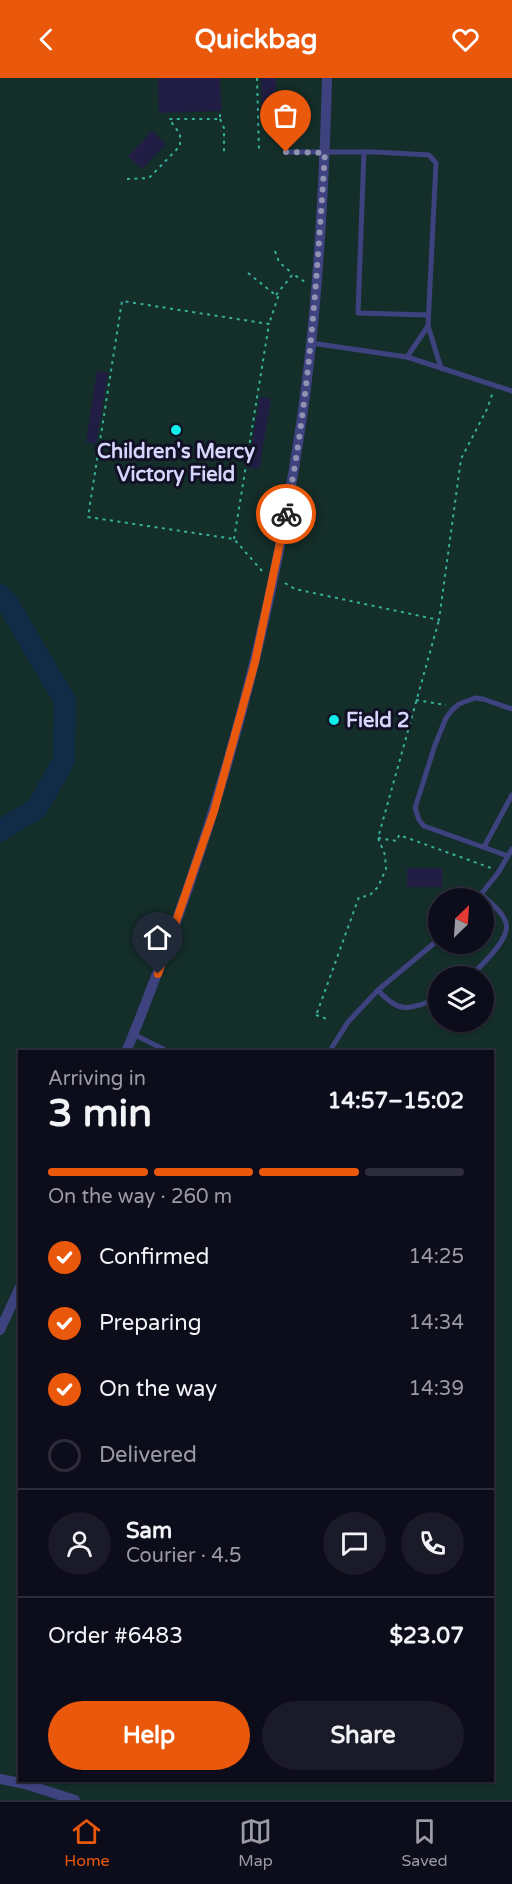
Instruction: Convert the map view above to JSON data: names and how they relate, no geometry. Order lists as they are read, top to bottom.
{
  "places": ["Children's Mercy Victory Field", "Field 2"],
  "north": "top right",
  "page": {
    "header": "Quickbag",
    "heading": ["3 min", "Arriving in", "14:57–15:02"],
    "panel": [
      "Sam",
      "Courier · 4.5",
      "Order #6483",
      "$23.07"
    ],
    "bar": "On the way · 260 m",
    "list": [
      ["Confirmed", "14:25"],
      ["Preparing", "14:34"],
      ["On the way", "14:39"],
      "Delivered"
    ],
    "buttons": ["Help", "Share"],
    "tabs": ["Home", "Map", "Saved"]
  }
}
